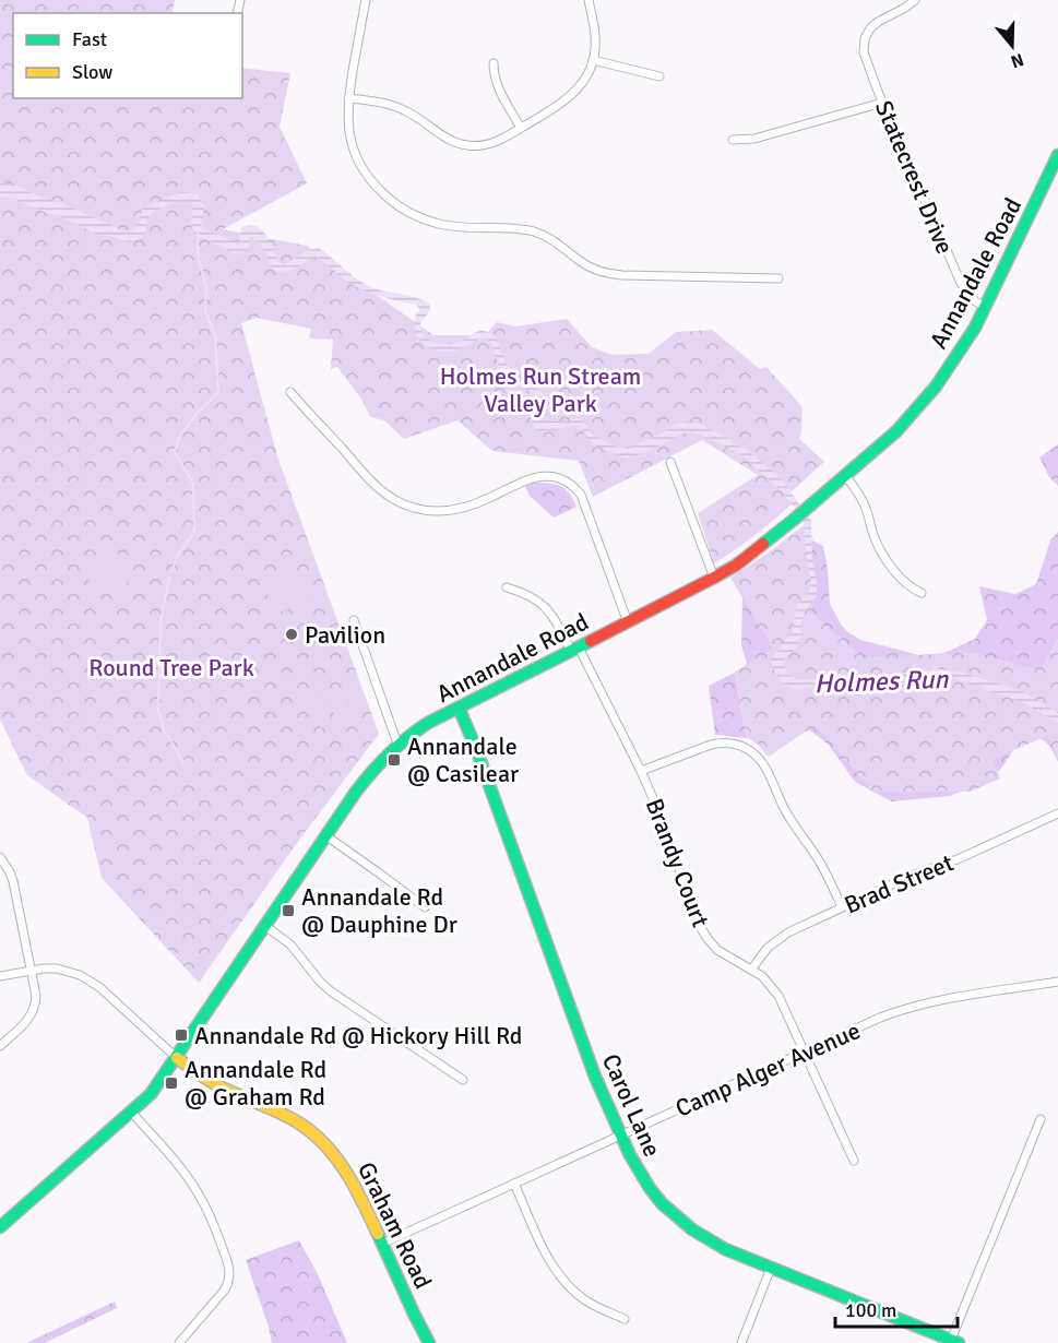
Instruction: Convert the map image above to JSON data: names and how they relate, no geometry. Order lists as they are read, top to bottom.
{
  "streets": {
    "main road": ["Annandale Road", "Carol Lane", "Graham Road"],
    "street": [
      "Statecrest Drive",
      "Brandy Court",
      "Brad Street",
      "Camp Alger Avenue"
    ]
  },
  "crossings": [
    ["Statecrest Drive", "Annandale Road"],
    ["Annandale Road", "Brandy Court"],
    ["Annandale Road", "Carol Lane"],
    ["Annandale Road", "Graham Road"],
    ["Brandy Court", "Brad Street"],
    ["Brandy Court", "Camp Alger Avenue"],
    ["Camp Alger Avenue", "Carol Lane"],
    ["Camp Alger Avenue", "Graham Road"]
  ],
  "water": ["Holmes Run"],
  "parks": ["Holmes Run Stream Valley Park", "Round Tree Park"],
  "places": {
    "other": ["Pavilion"],
    "transit": [
      "Annandale @ Casilear",
      "Annandale Rd @ Dauphine Dr",
      "Annandale Rd @ Hickory Hill Rd",
      "Annandale Rd @ Graham Rd"
    ]
  },
  "legend": ["Fast", "Slow"],
  "scale_bar": "100 m",
  "north": "bottom"
}
